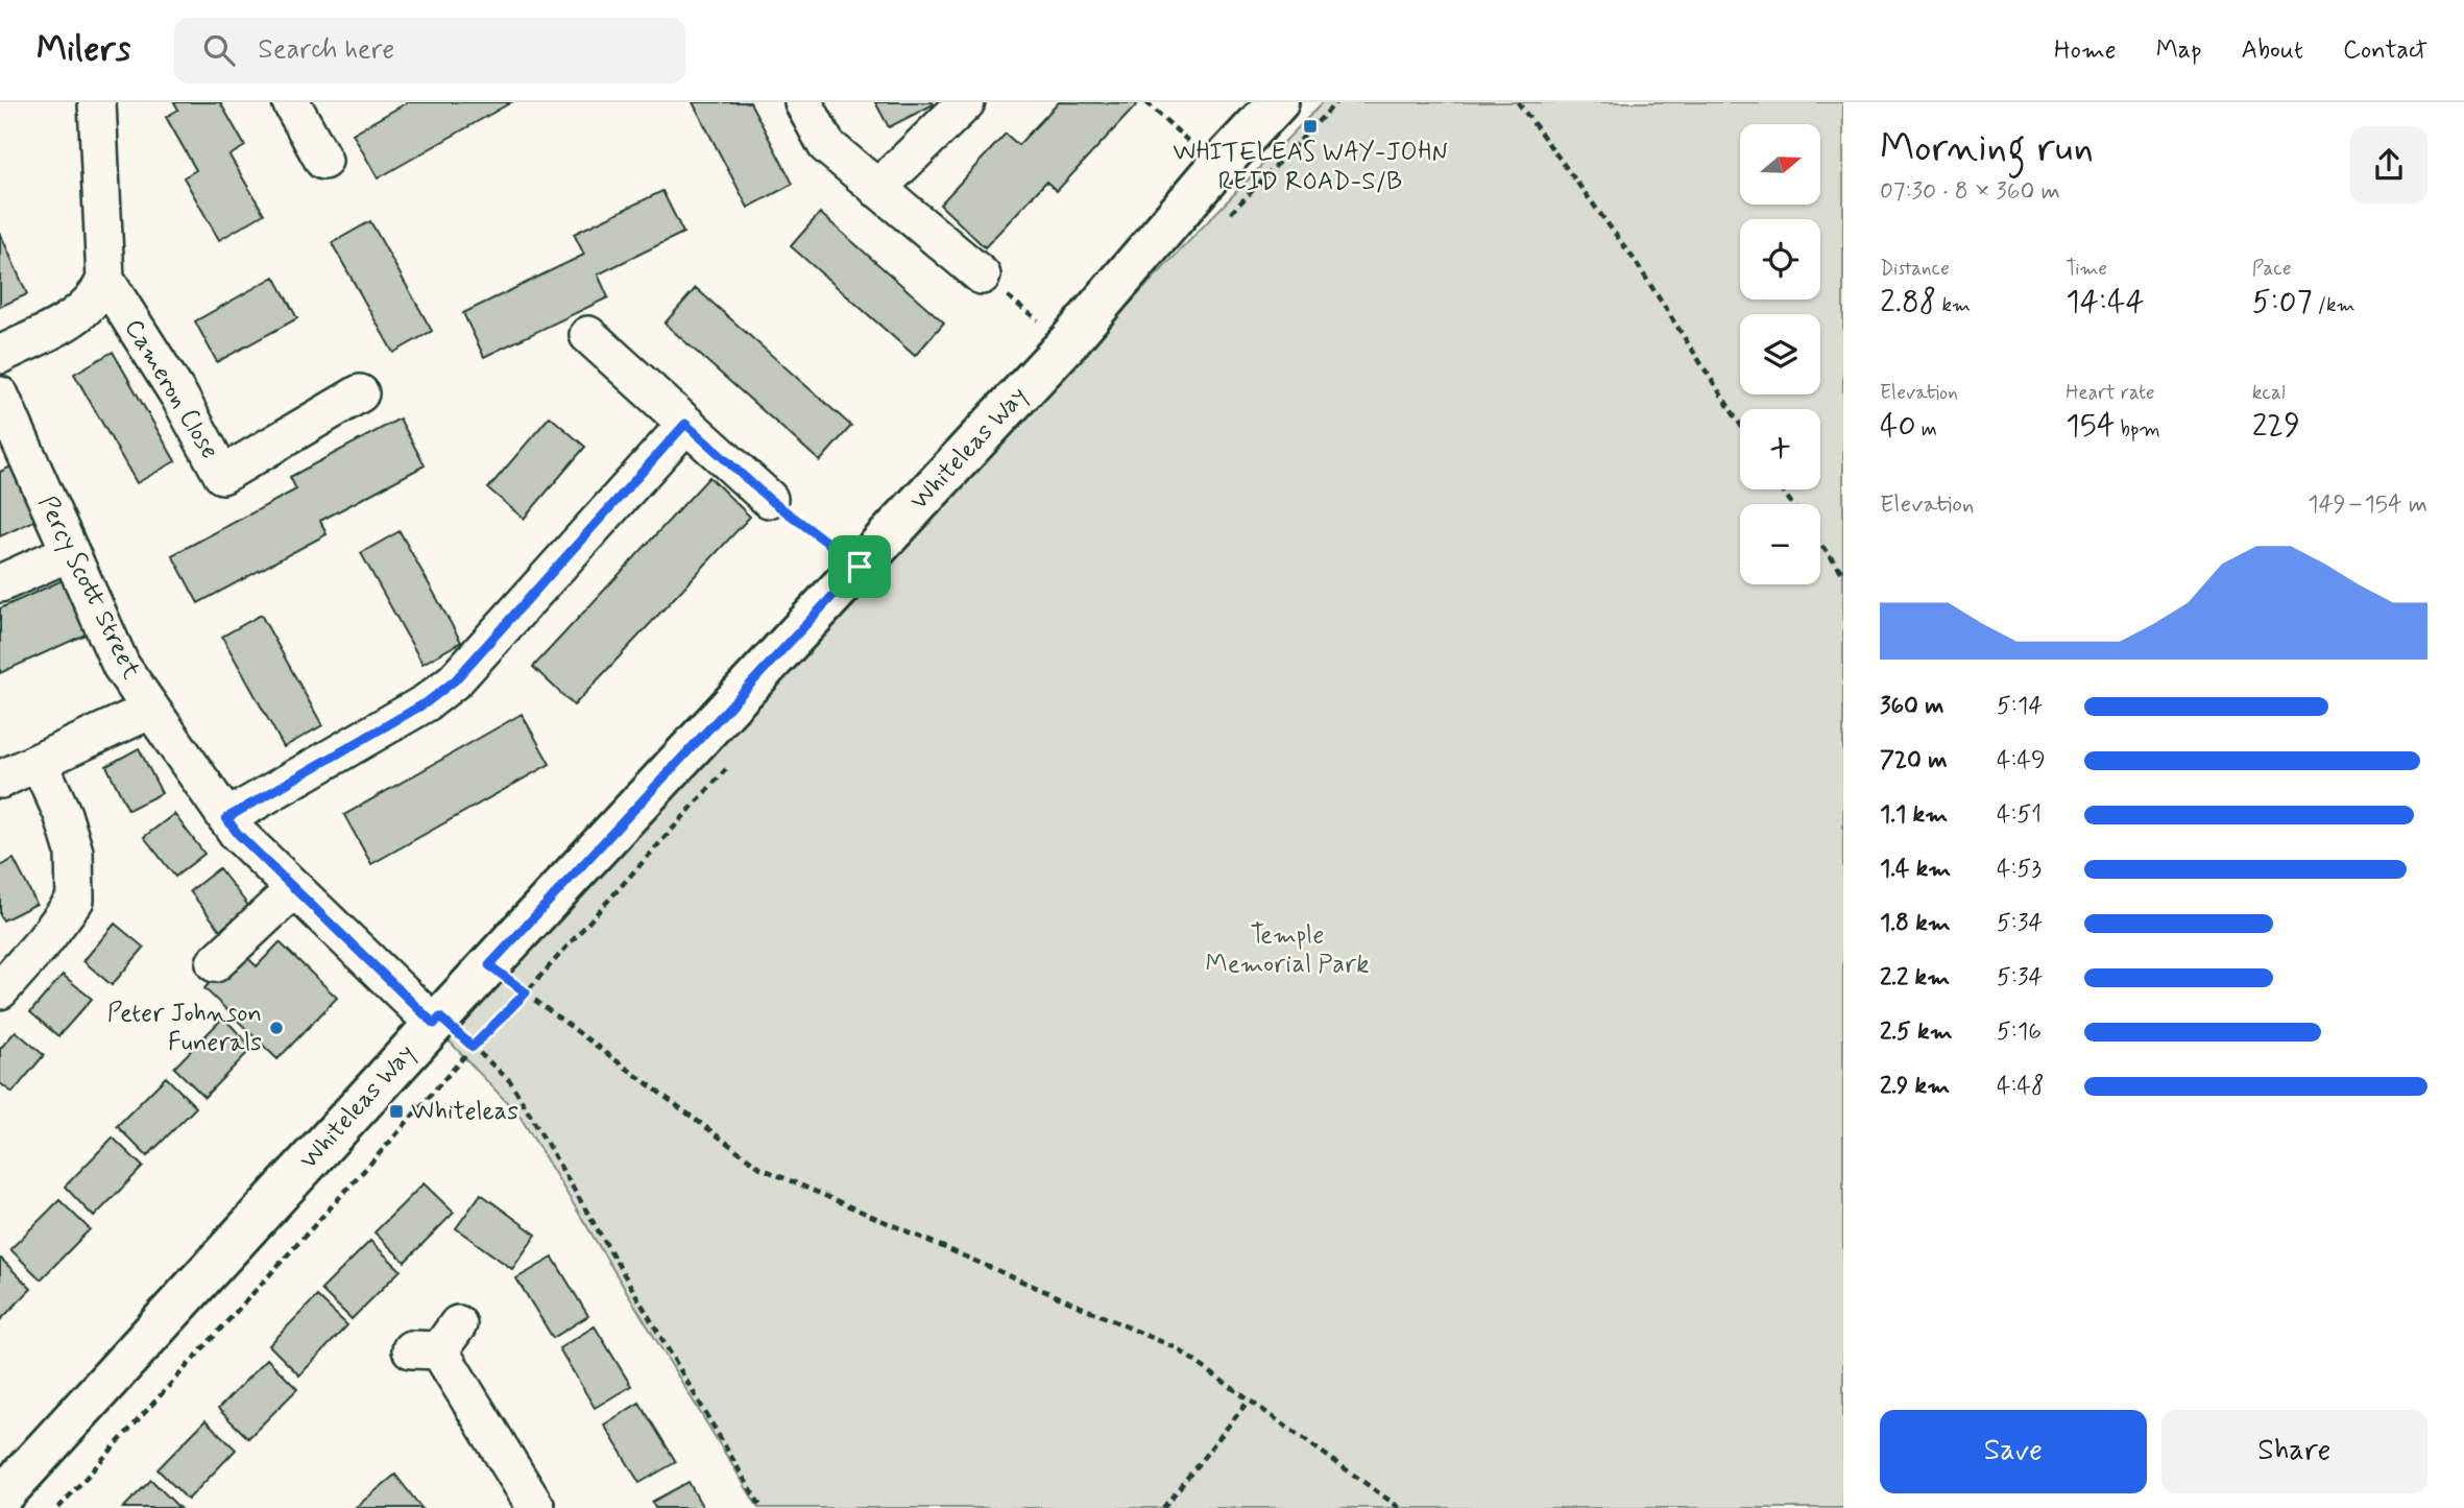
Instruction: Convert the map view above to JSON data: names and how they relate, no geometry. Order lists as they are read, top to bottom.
{
  "streets": {
    "main road": ["Whiteleas Way"],
    "street": ["Cameron Close", "Percy Scott Street"]
  },
  "crossings": [
    ["Whiteleas Way", "Percy Scott Street"]
  ],
  "parks": ["Temple Memorial Park"],
  "places": {
    "transit": ["WHITELEAS WAY-JOHN REID ROAD-S/B", "Whiteleas"],
    "other": ["Peter Johnson Funerals"]
  },
  "north": "right",
  "page": {
    "header": "Milers",
    "search": "Search here",
    "nav": [
      "Home",
      "Map",
      "About",
      "Contact"
    ],
    "heading": ["Morning run", "07:30 · 8 × 360 m"],
    "map_buttons": ["+", "−"],
    "stats": [
      ["Distance", "2.88 km"],
      ["Time", "14:44"],
      ["Pace", "5:07 /km"],
      ["Elevation", "40 m"],
      ["Heart rate", "154 bpm"],
      ["kcal", "229"]
    ],
    "chart": ["Elevation", "149–154 m"],
    "list": [
      {
        "name": "360 m",
        "note": "5:14"
      },
      {
        "name": "720 m",
        "note": "4:49"
      },
      {
        "name": "1.1 km",
        "note": "4:51"
      },
      {
        "name": "1.4 km",
        "note": "4:53"
      },
      {
        "name": "1.8 km",
        "note": "5:34"
      },
      {
        "name": "2.2 km",
        "note": "5:34"
      },
      {
        "name": "2.5 km",
        "note": "5:16"
      },
      {
        "name": "2.9 km",
        "note": "4:48"
      }
    ],
    "buttons": ["Save", "Share"]
  }
}
